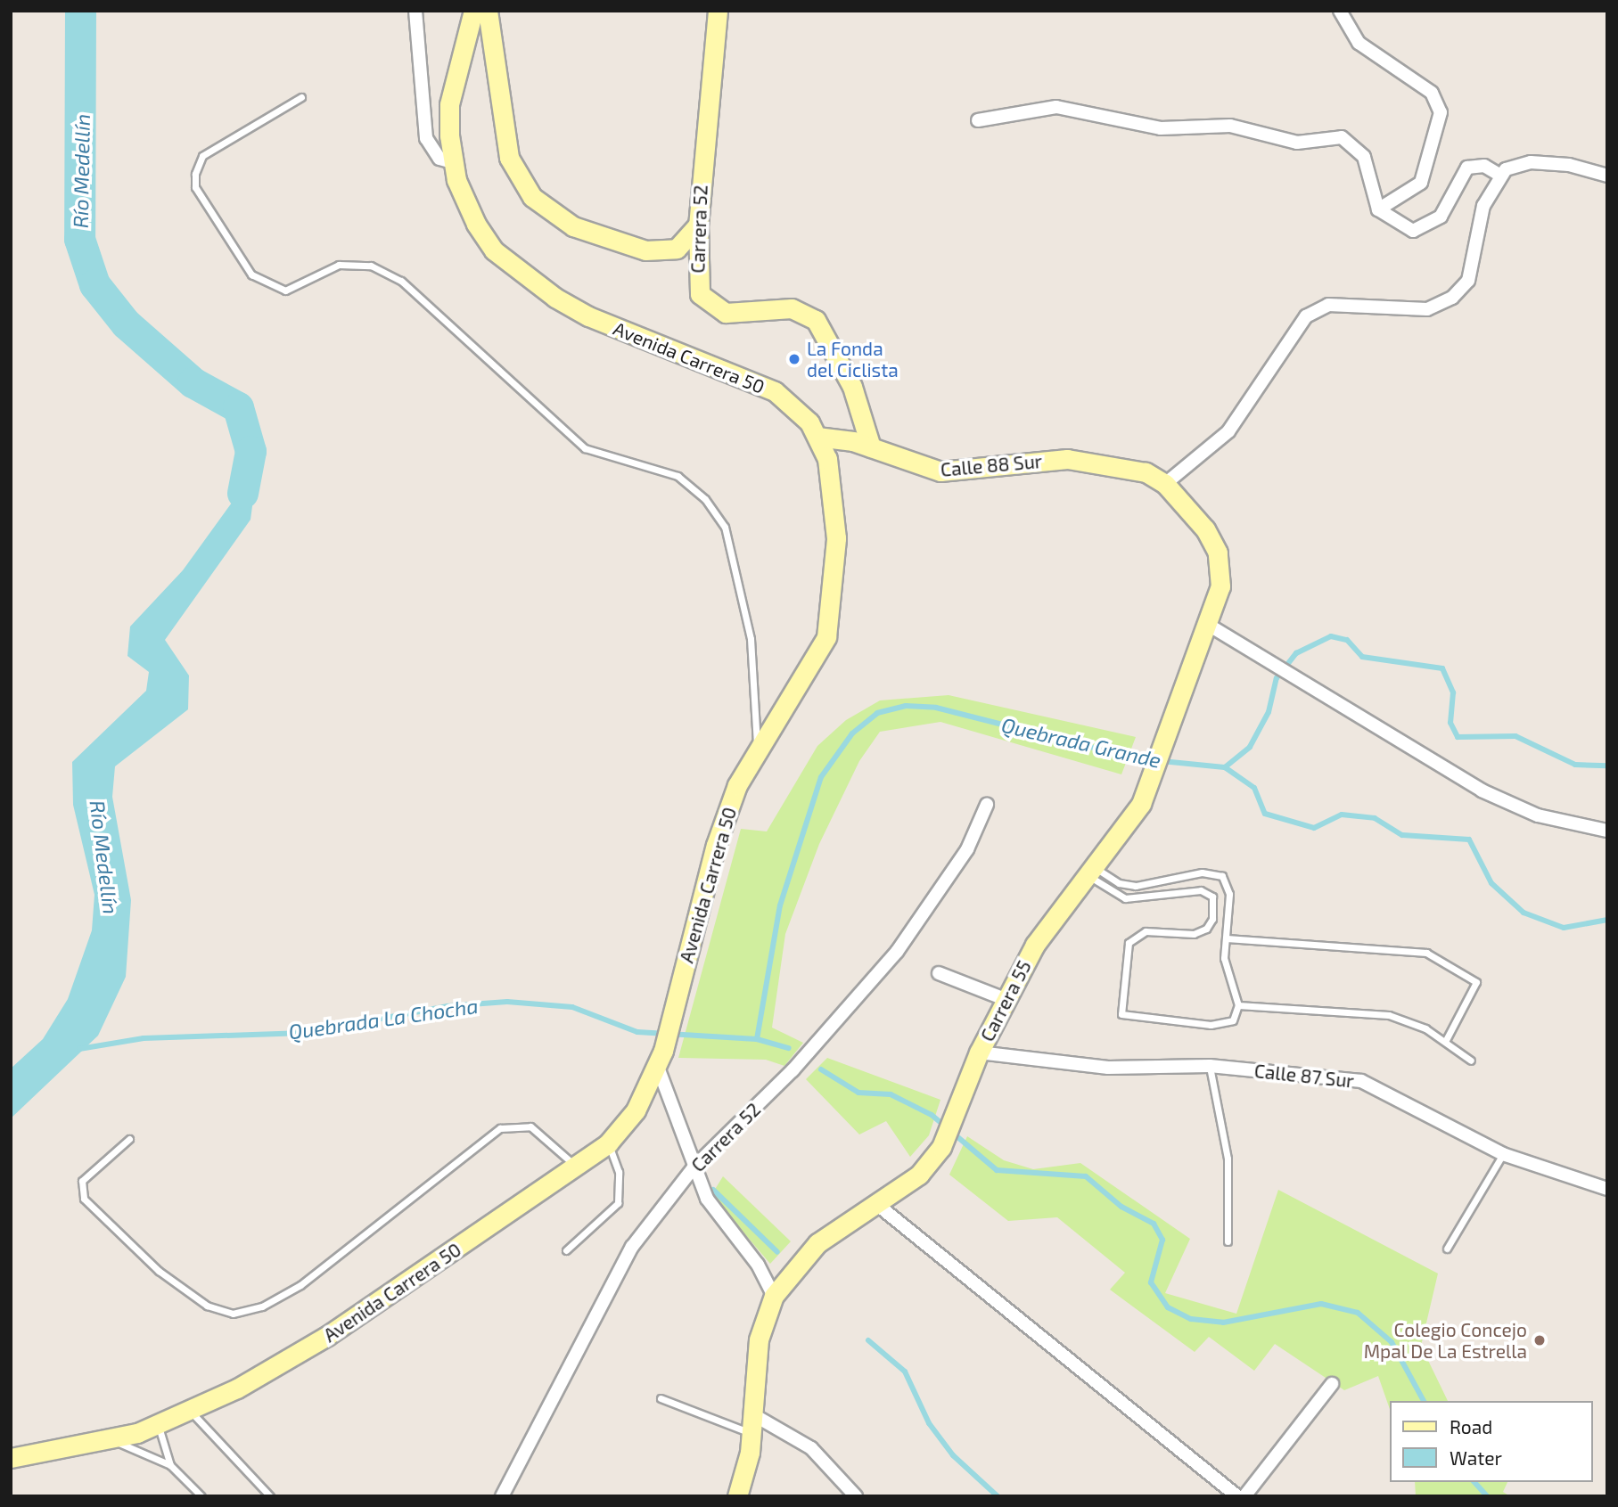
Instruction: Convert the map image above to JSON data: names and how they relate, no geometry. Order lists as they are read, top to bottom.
{
  "streets": {
    "street": [
      "Carrera 52",
      "Avenida Carrera 50",
      "Calle 88 Sur",
      "Carrera 55",
      "Calle 87 Sur"
    ]
  },
  "crossings": [
    ["Carrera 52", "Calle 88 Sur"],
    ["Avenida Carrera 50", "Calle 88 Sur"],
    ["Calle 88 Sur", "Carrera 55"],
    ["Carrera 55", "Calle 87 Sur"]
  ],
  "water": ["Río Medellín", "Quebrada Grande", "Quebrada La Chocha"],
  "places": ["La Fonda del Ciclista", "Colegio Concejo Mpal De La Estrella"],
  "legend": ["Road", "Water"]
}
